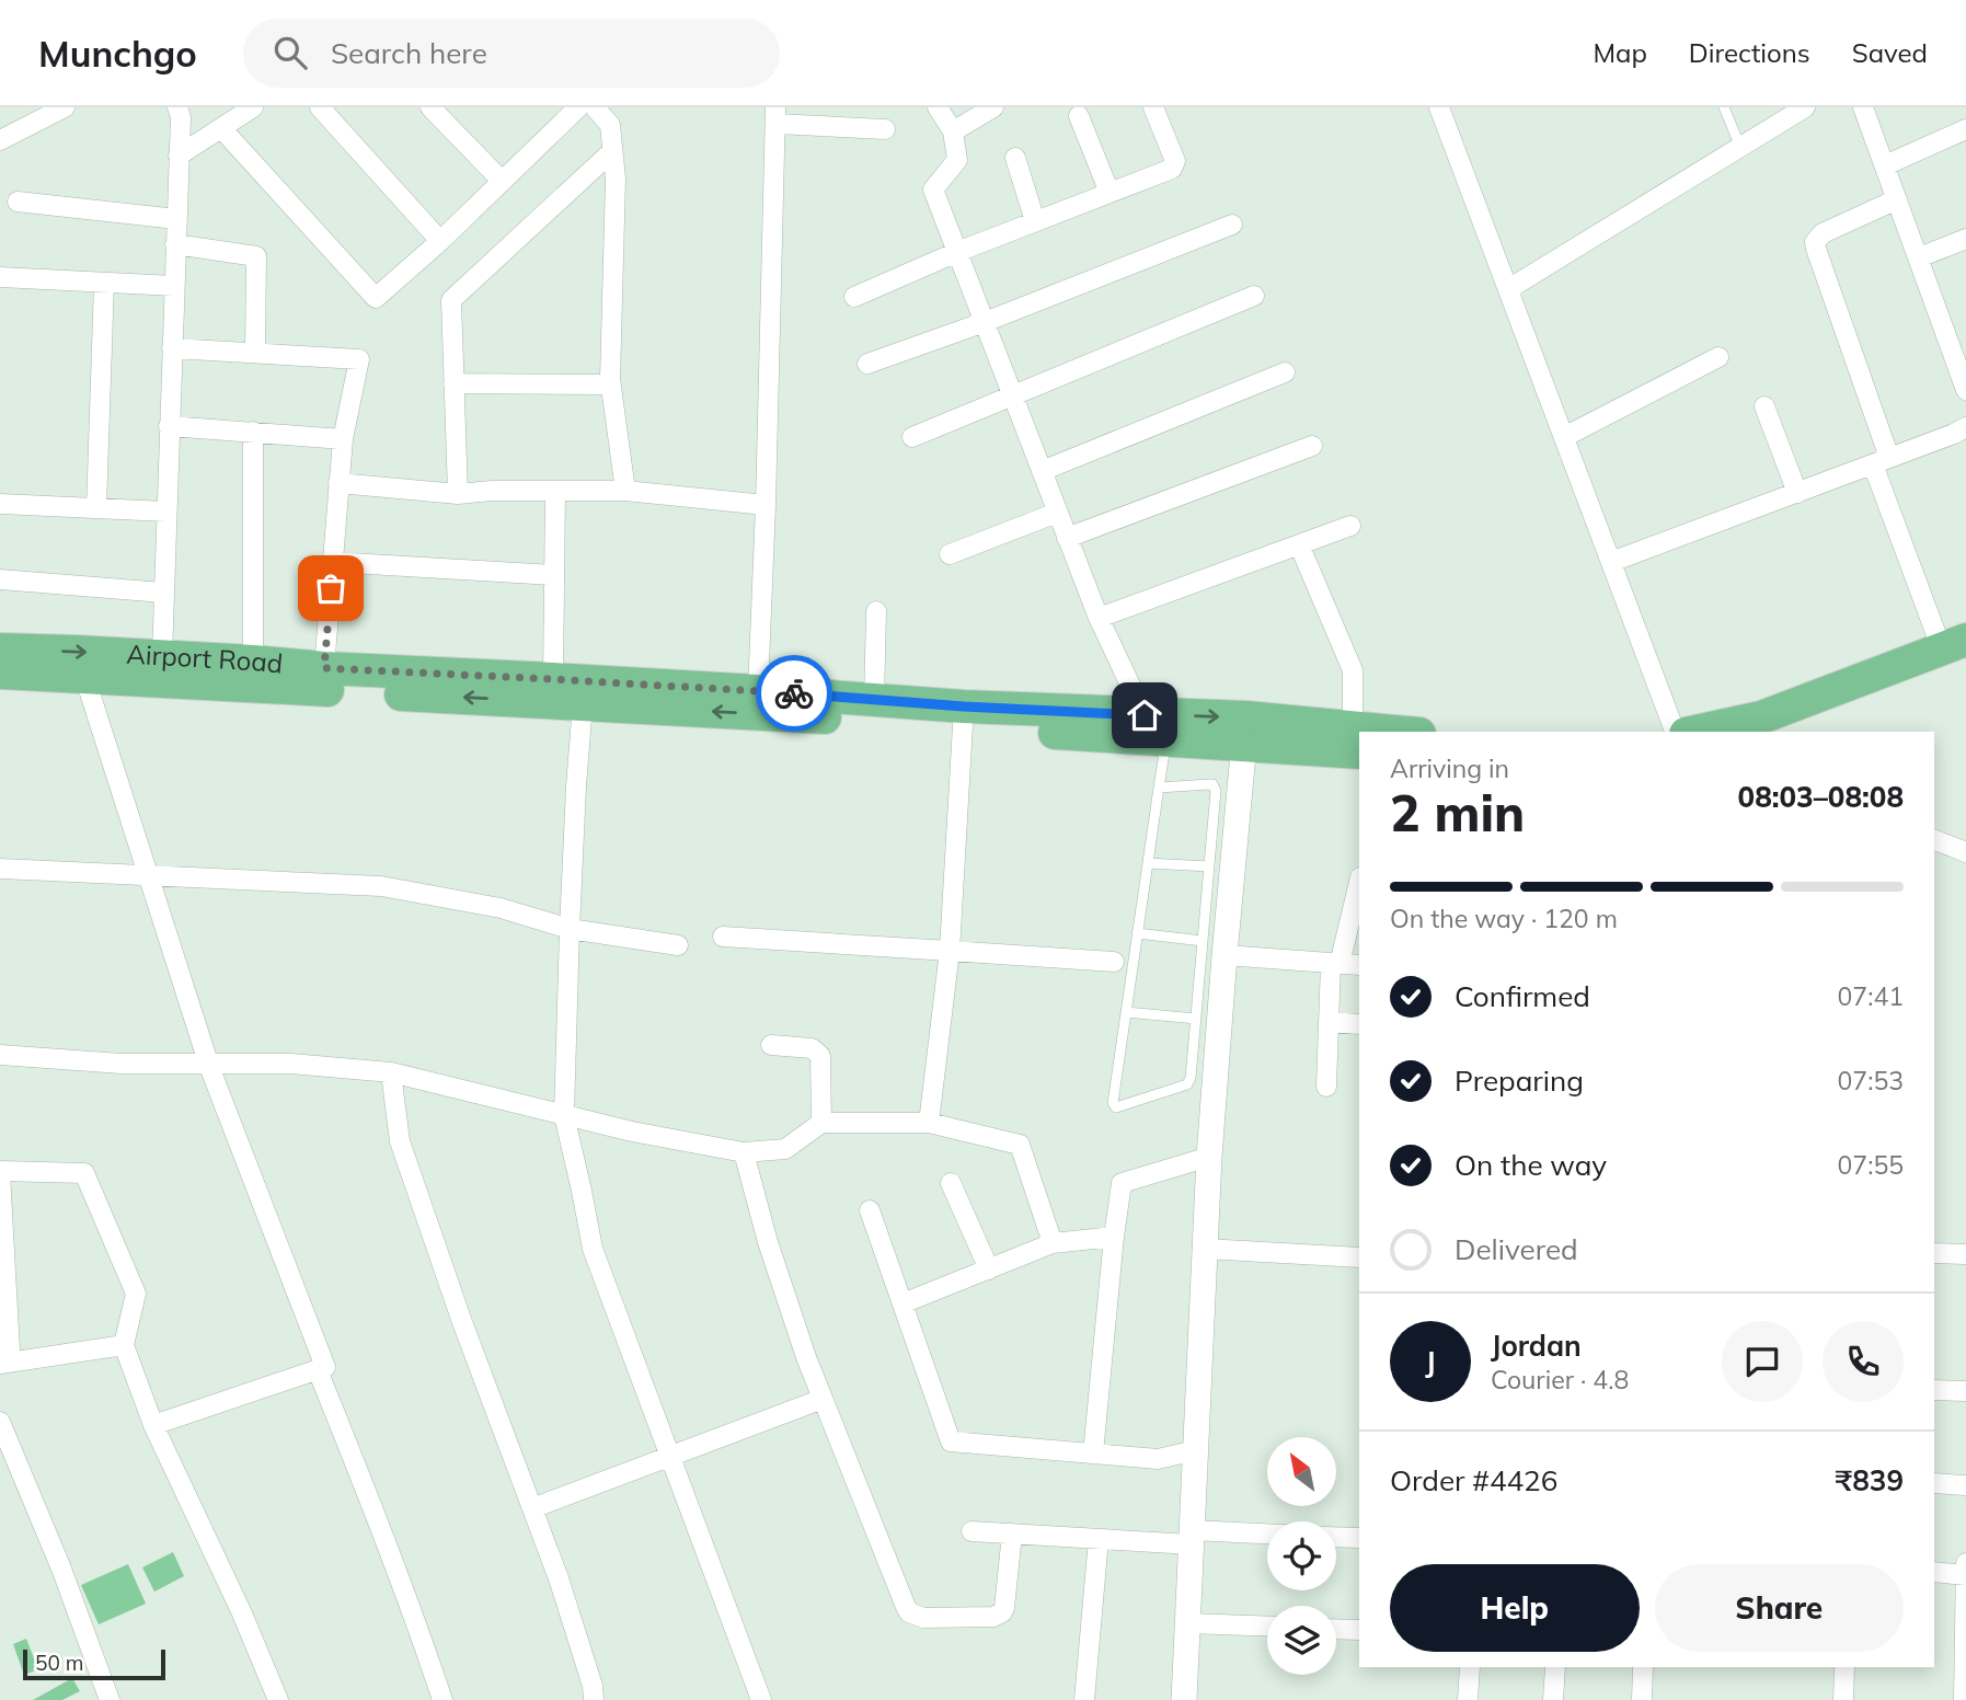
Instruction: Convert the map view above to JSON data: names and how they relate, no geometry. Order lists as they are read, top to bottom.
{
  "streets": {
    "highway": ["Airport Road"]
  },
  "scale_bar": "50 m",
  "north": "top left",
  "page": {
    "header": "Munchgo",
    "search": "Search here",
    "nav": ["Map", "Directions", "Saved"],
    "heading": ["2 min", "Arriving in", "08:03–08:08"],
    "panel": [
      "Jordan",
      "Courier · 4.8",
      "Order #4426",
      "₹839"
    ],
    "bar": "On the way · 120 m",
    "list": [
      ["Confirmed", "07:41"],
      ["Preparing", "07:53"],
      ["On the way", "07:55"],
      "Delivered"
    ],
    "round": "J",
    "buttons": ["Help", "Share"],
    "scale": "50 m"
  }
}
